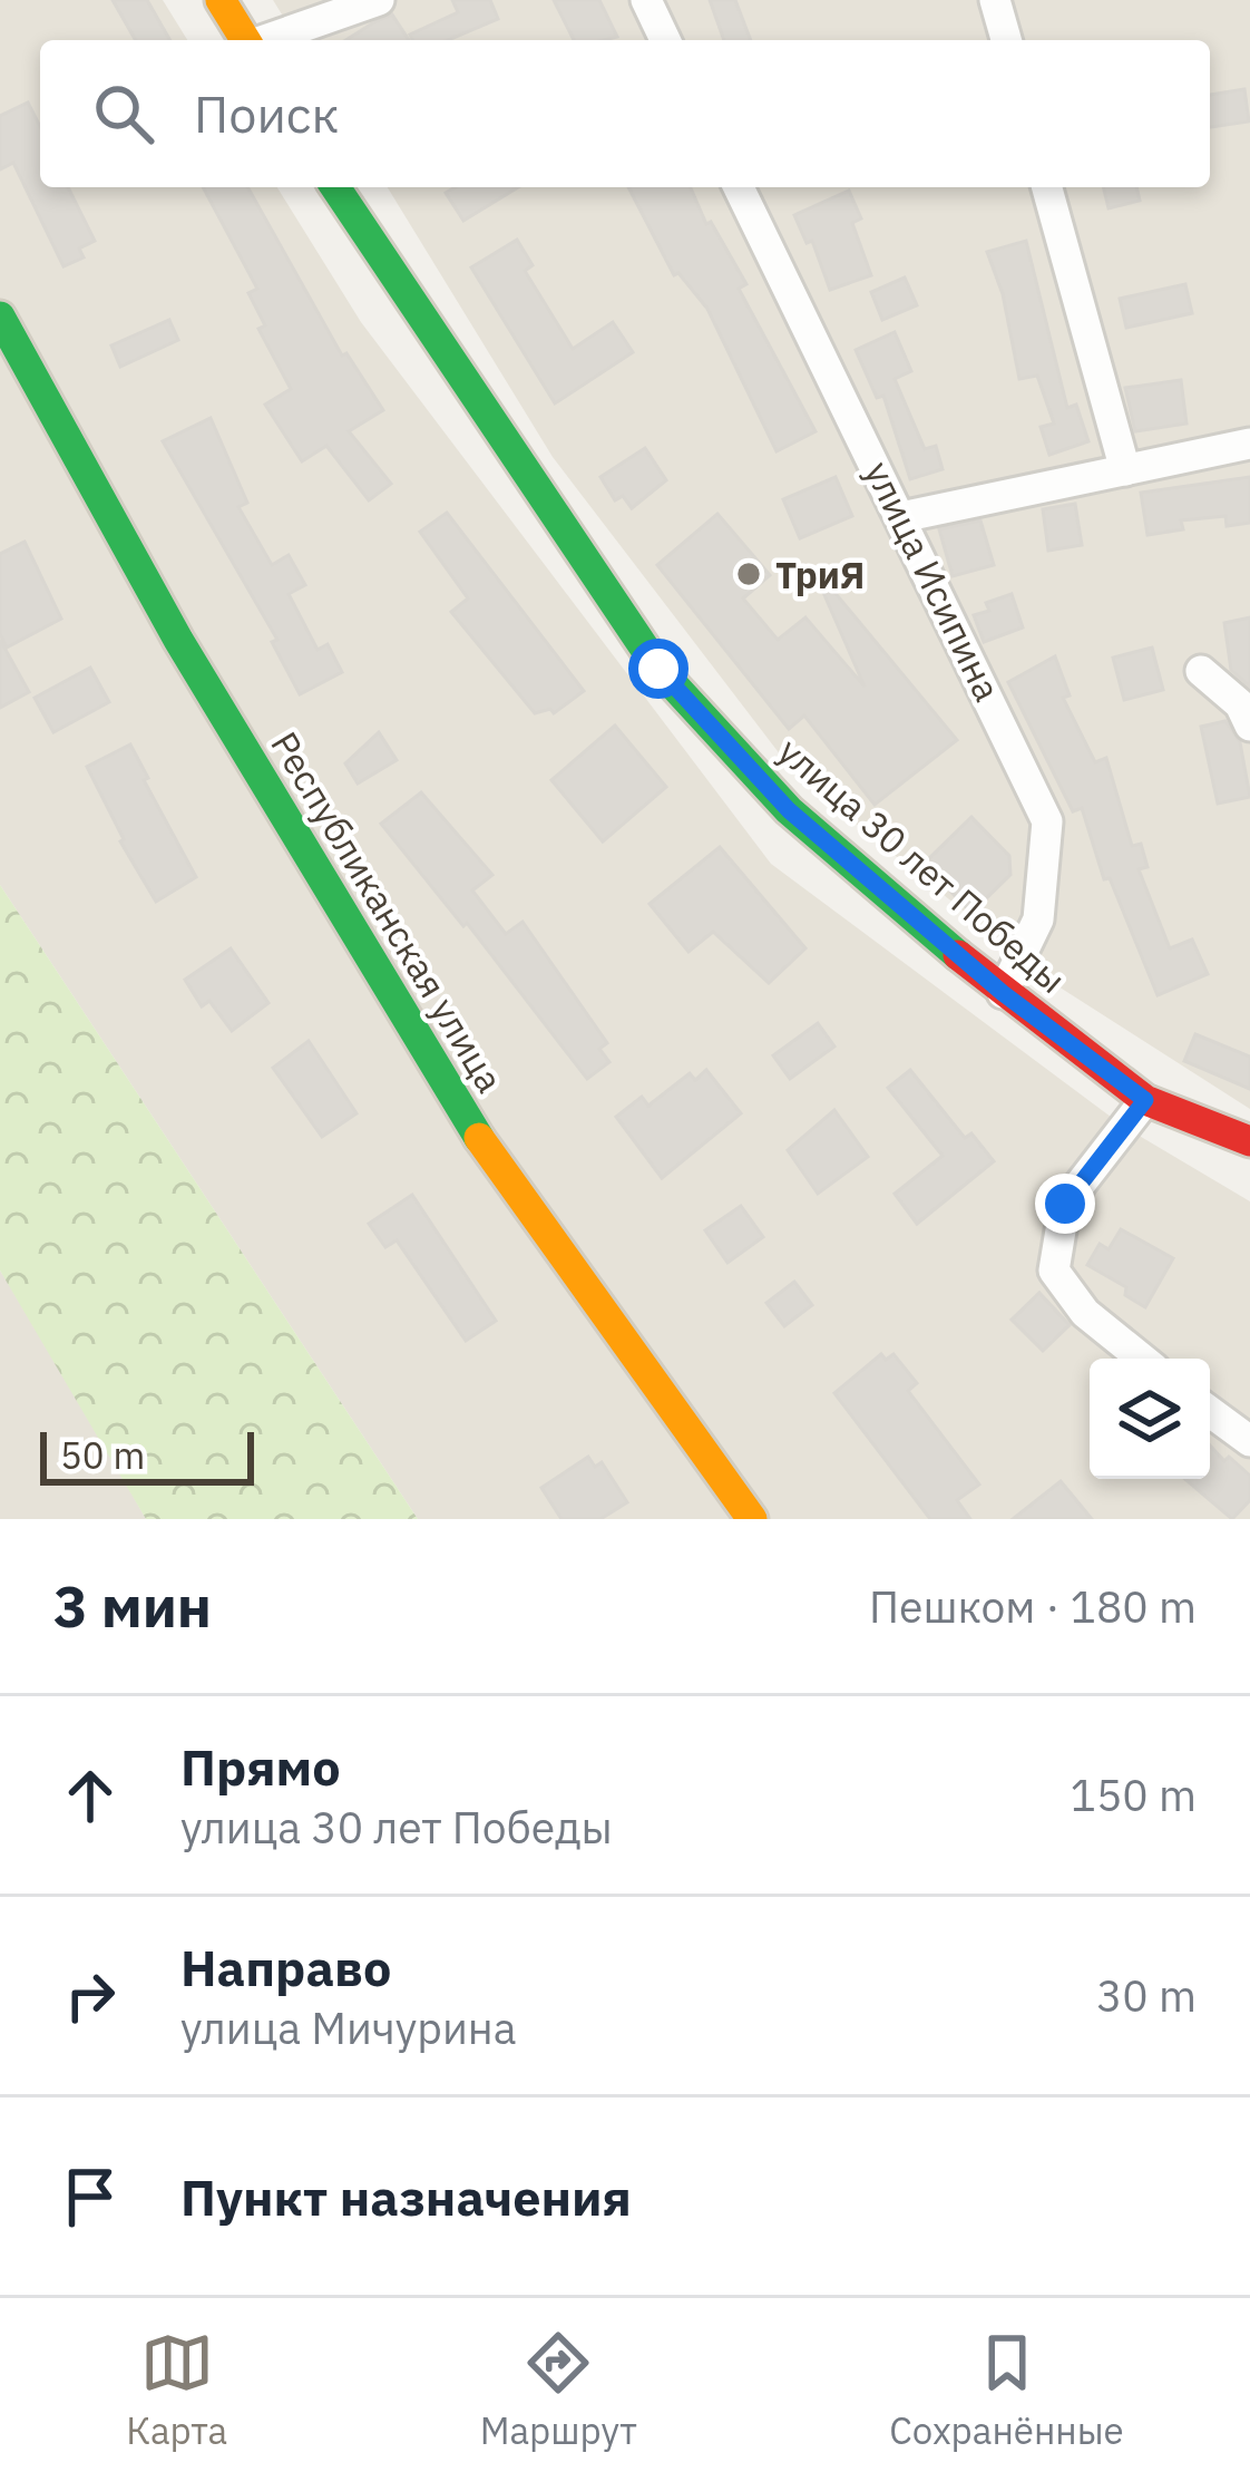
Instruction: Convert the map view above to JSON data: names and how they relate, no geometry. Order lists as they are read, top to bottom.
{
  "streets": {
    "street": ["улица Исипина", "улица 30 лет Победы", "Республиканская улица"]
  },
  "crossings": [
    ["улица Исипина", "улица 30 лет Победы"]
  ],
  "places": ["ТриЯ"],
  "scale_bar": "50 m",
  "page": {
    "search": "Поиск",
    "scale": "50 m",
    "heading": ["3 мин", "Пешком · 180 m"],
    "list": [
      ["Прямо", "улица 30 лет Победы", "150 m"],
      ["Направо", "улица Мичурина", "30 m"],
      "Пункт назначения"
    ],
    "nav": ["Карта", "Маршрут", "Сохранённые"]
  }
}
